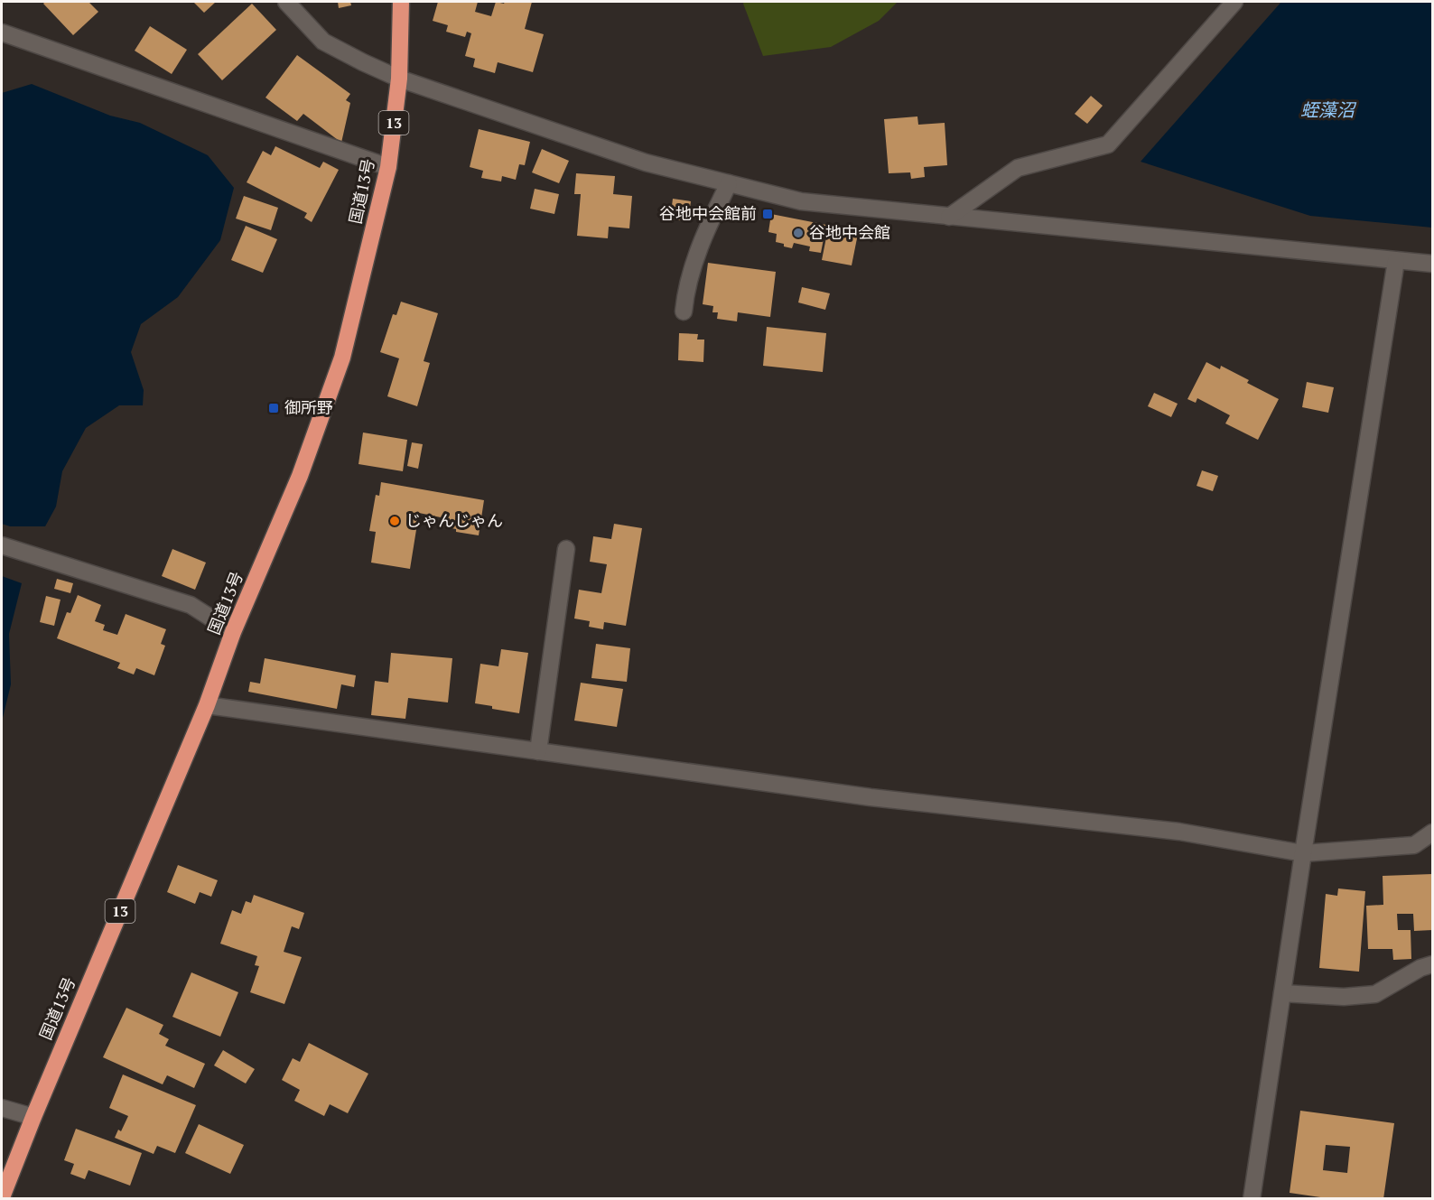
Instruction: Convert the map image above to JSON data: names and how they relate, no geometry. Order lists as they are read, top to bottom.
{
  "streets": {
    "highway": ["13", "国道13号"]
  },
  "water": ["蛭藻沼"],
  "places": {
    "transit": ["谷地中会館前", "御所野"],
    "other": ["谷地中会館", "じゃんじゃん"]
  }
}
